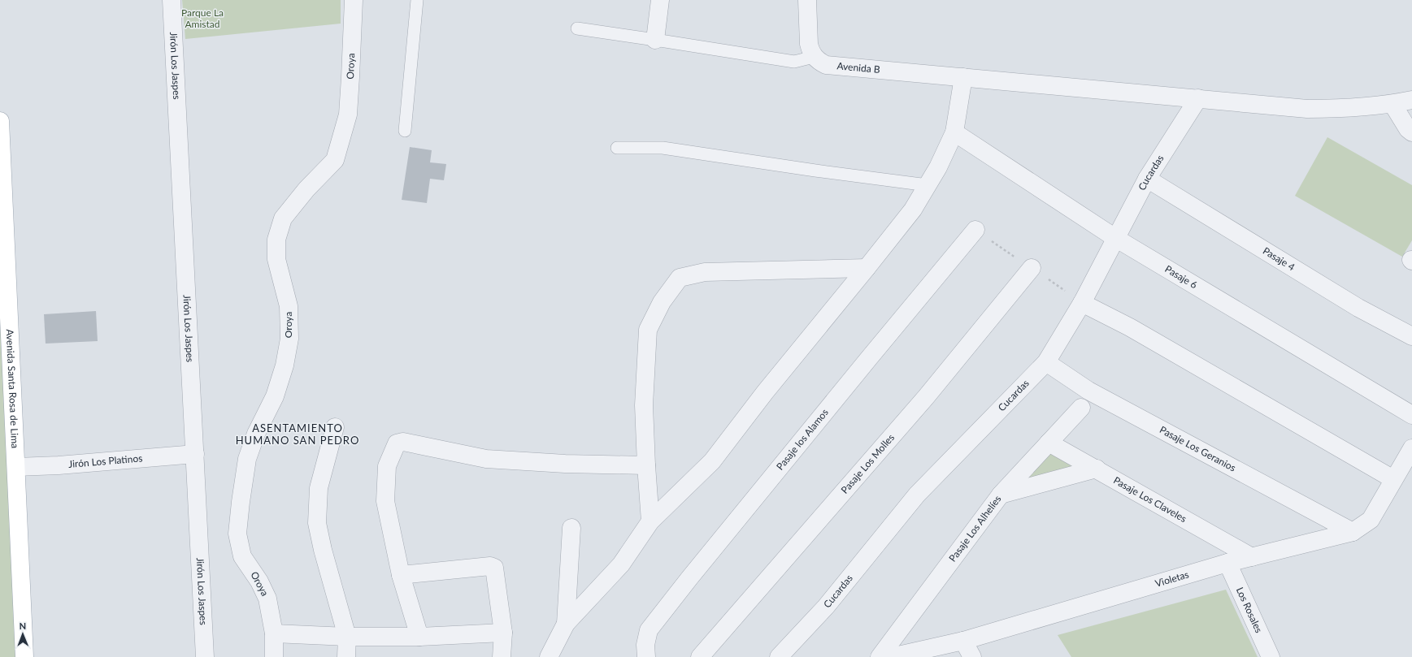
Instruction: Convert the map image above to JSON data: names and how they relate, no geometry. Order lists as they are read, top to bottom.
{
  "streets": {
    "main road": ["Avenida Santa Rosa de Lima"],
    "street": [
      "Jirón Los Jaspes",
      "Oroya",
      "Avenida B",
      "Cucardas",
      "Pasaje 4",
      "Pasaje 6",
      "Pasaje los Alamos",
      "Pasaje Los Geranios",
      "Jirón Los Platinos",
      "Pasaje Los Molles",
      "Pasaje Los Claveles",
      "Pasaje Los Alhelíes",
      "Violetas",
      "Los Rosales"
    ]
  },
  "crossings": [
    ["Jirón Los Jaspes", "Jirón Los Platinos"],
    ["Avenida B", "Cucardas"],
    ["Cucardas", "Pasaje 4"],
    ["Cucardas", "Pasaje 6"],
    ["Cucardas", "Pasaje Los Geranios"],
    ["Avenida Santa Rosa de Lima", "Jirón Los Platinos"],
    ["Pasaje Los Geranios", "Violetas"],
    ["Pasaje Los Claveles", "Pasaje Los Alhelíes"],
    ["Pasaje Los Claveles", "Violetas"],
    ["Violetas", "Los Rosales"]
  ],
  "districts": ["ASENTAMIENTO HUMANO SAN PEDRO"],
  "parks": ["Parque La Amistad"],
  "north": "top"
}
